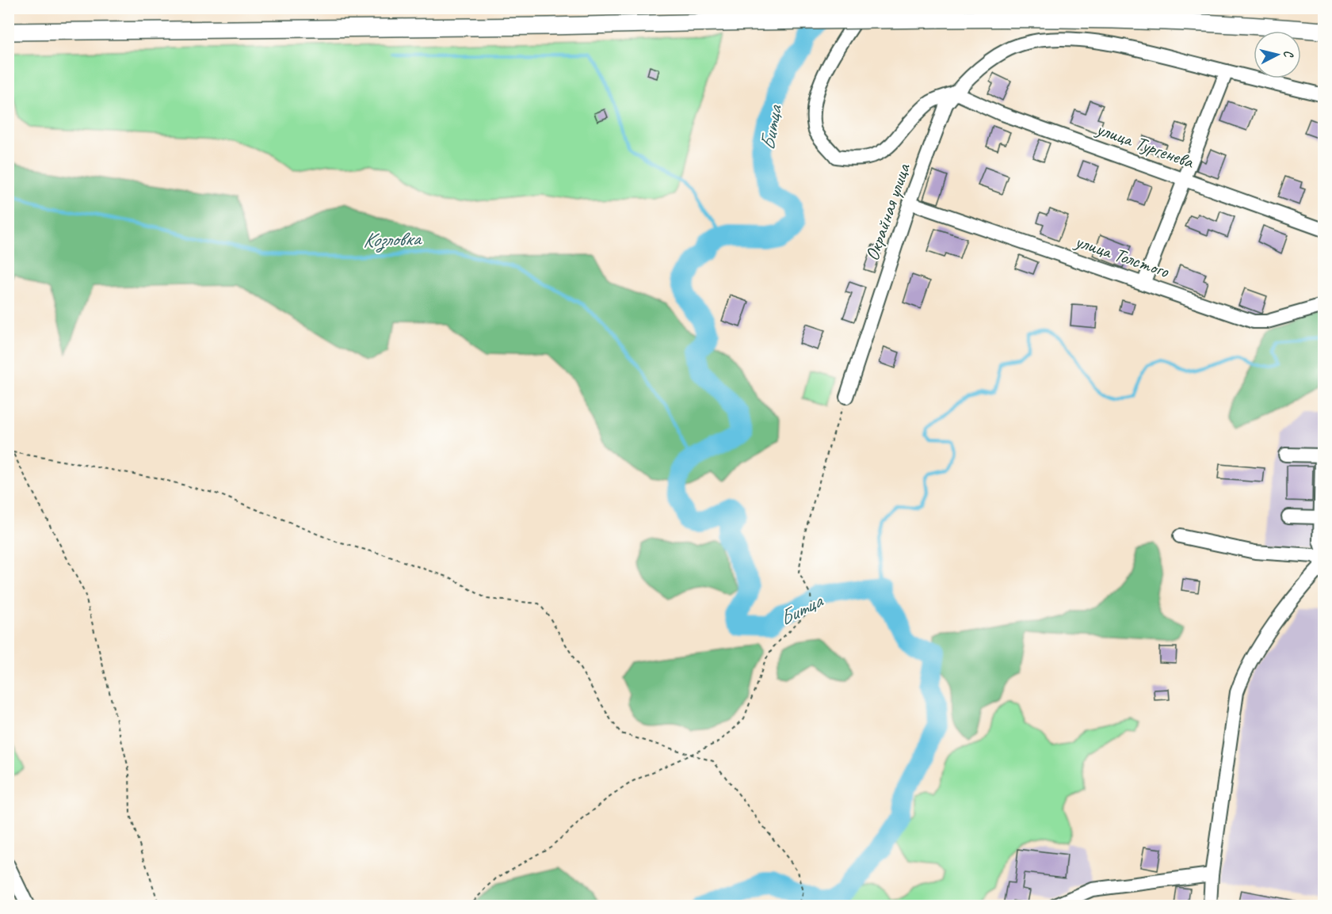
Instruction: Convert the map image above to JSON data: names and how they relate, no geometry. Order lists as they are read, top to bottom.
{
  "streets": {
    "street": ["улица Тургенева", "Окрайная улица", "улица Толстого"]
  },
  "crossings": [
    ["улица Тургенева", "Окрайная улица"],
    ["Окрайная улица", "улица Толстого"]
  ],
  "water": ["Битца", "Козловка"],
  "north": "right"
}
